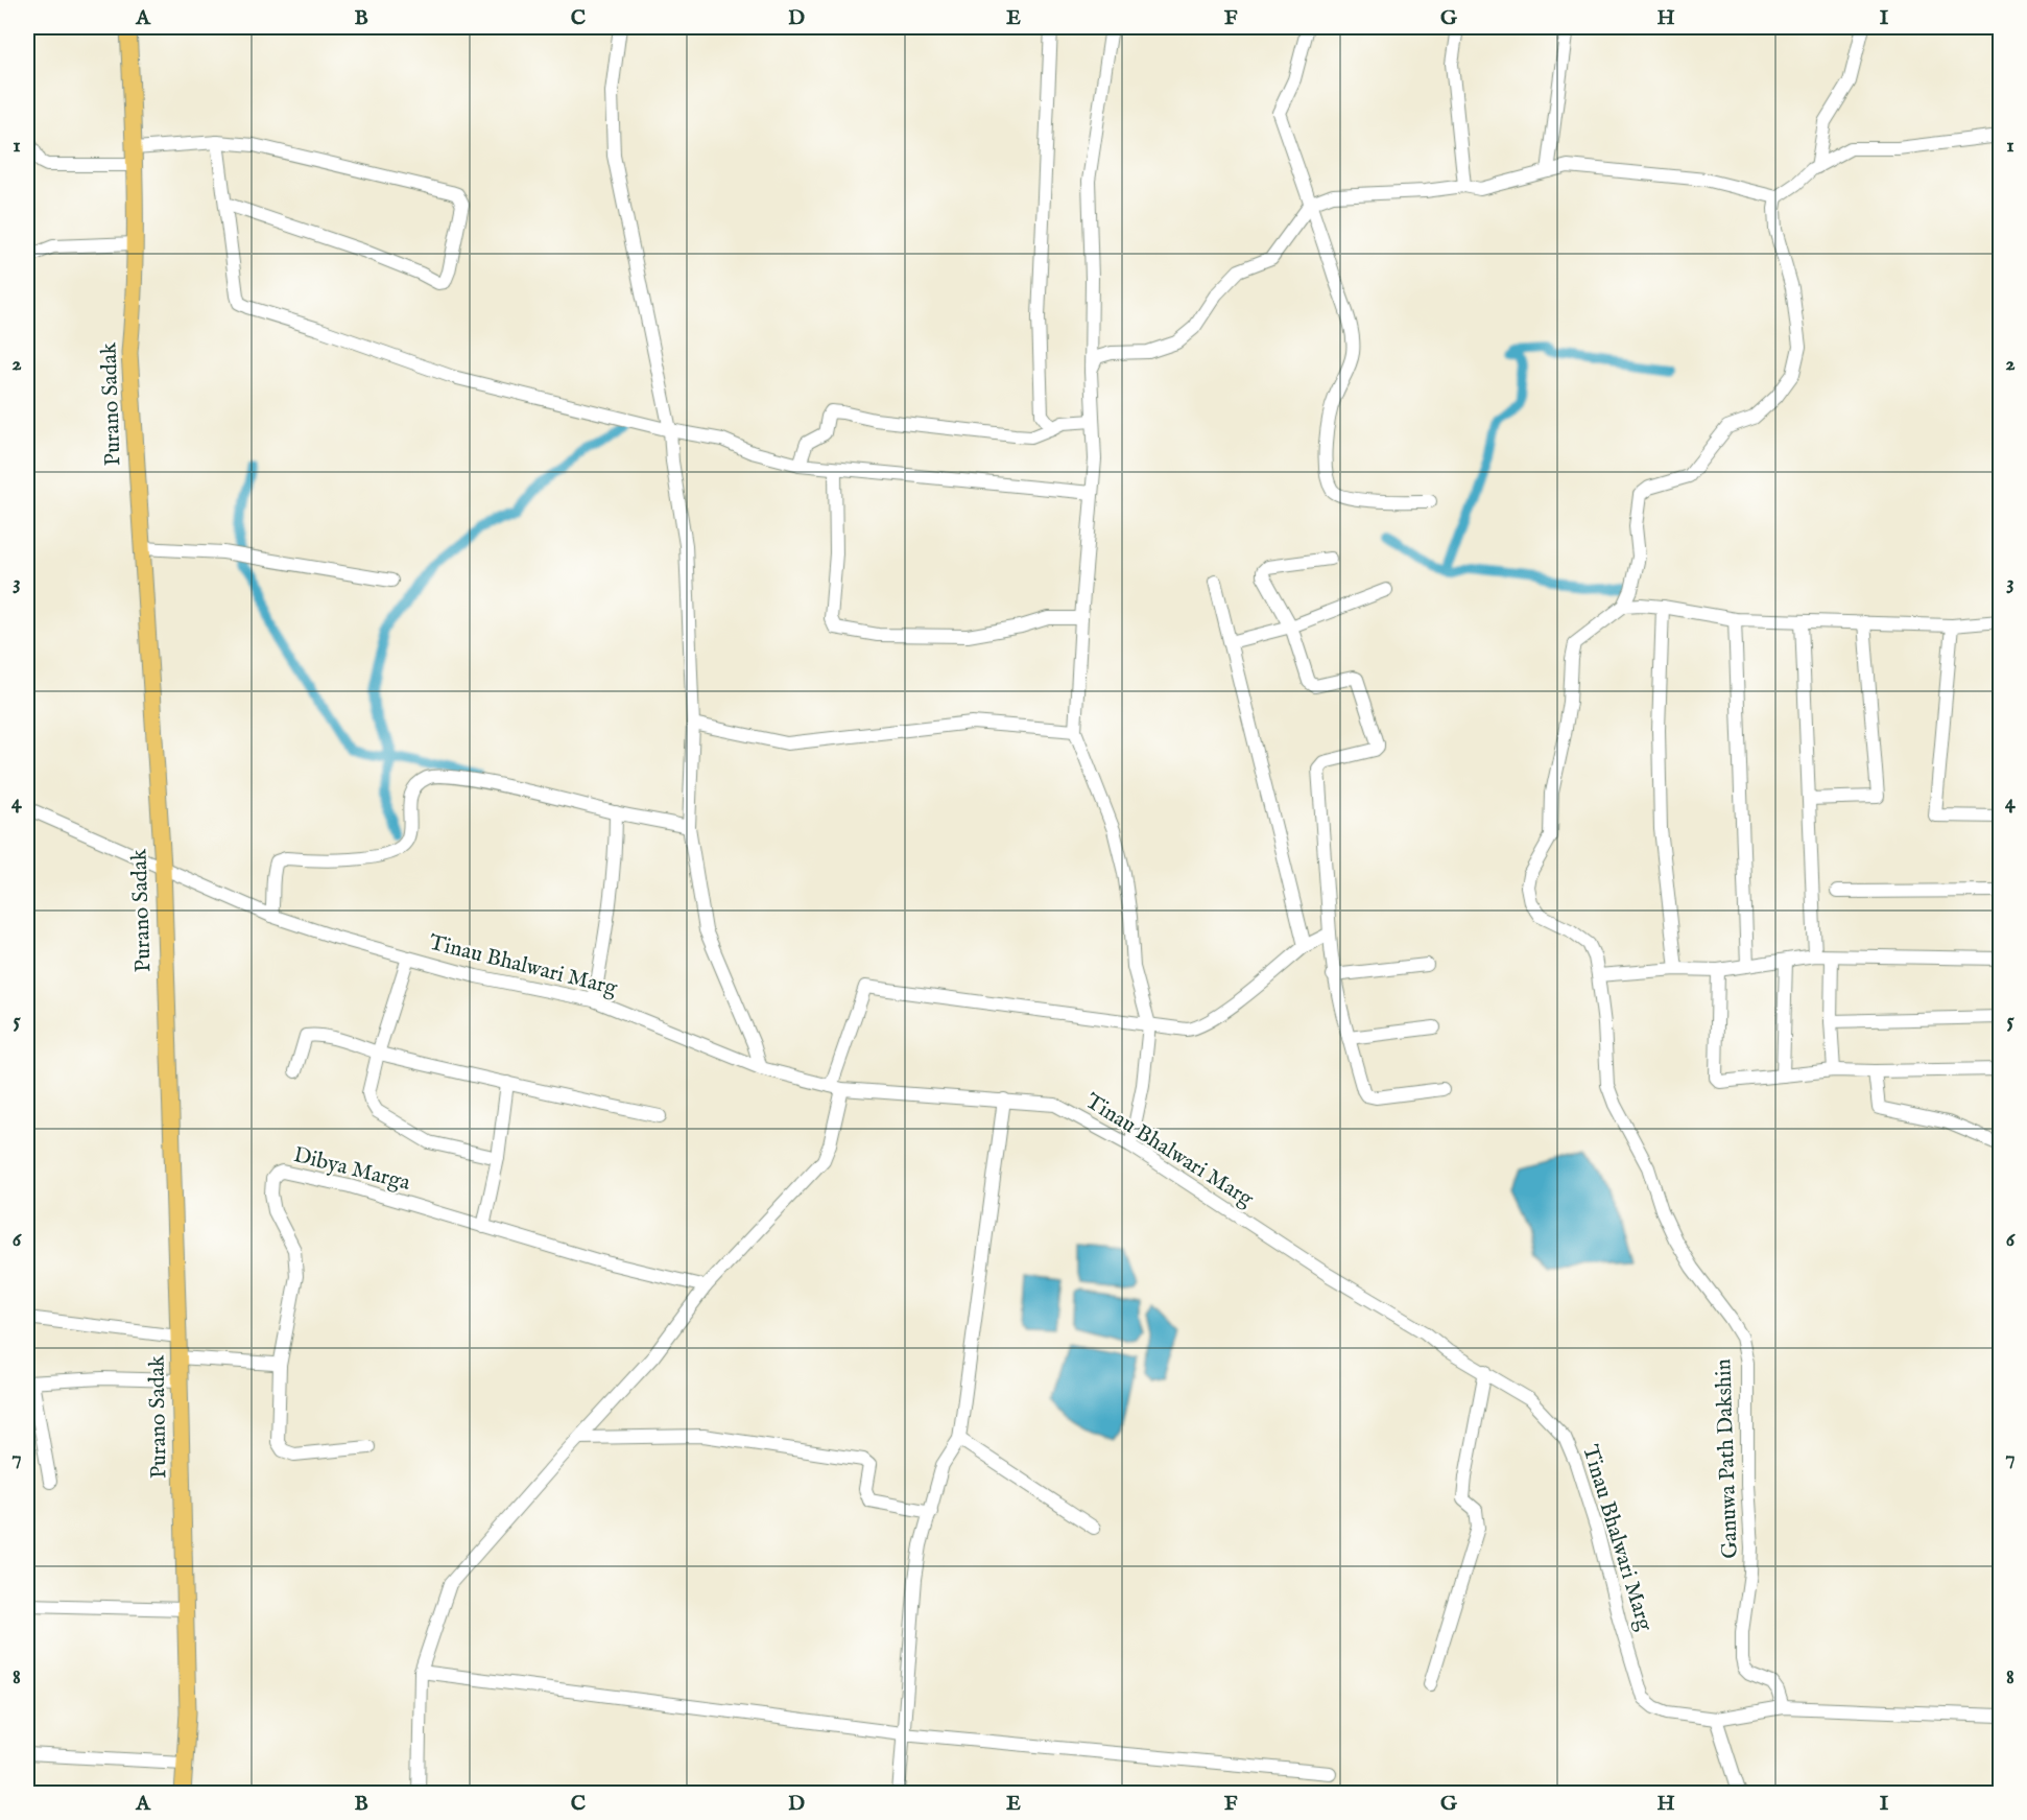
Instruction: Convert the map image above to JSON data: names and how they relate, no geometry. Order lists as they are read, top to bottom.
{
  "streets": {
    "main road": ["Purano Sadak"],
    "street": ["Tinau Bhalwari Marg", "Dibya Marga", "Ganuwa Path Dakshin"]
  },
  "crossings": [
    ["Purano Sadak", "Tinau Bhalwari Marg"],
    ["Tinau Bhalwari Marg", "Ganuwa Path Dakshin"]
  ],
  "grid": {
    "columns": [
      "A",
      "B",
      "C",
      "D",
      "E",
      "F",
      "G",
      "H",
      "I"
    ],
    "rows": [
      "1",
      "2",
      "3",
      "4",
      "5",
      "6",
      "7",
      "8"
    ]
  }
}
